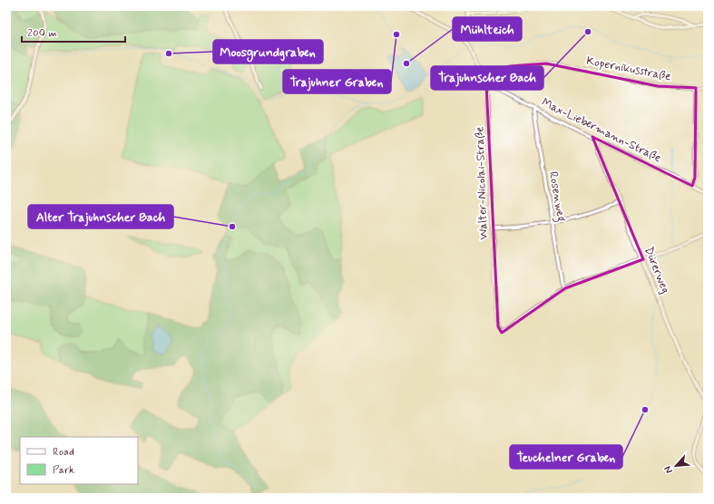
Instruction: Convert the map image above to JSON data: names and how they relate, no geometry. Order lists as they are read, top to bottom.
{
  "streets": {
    "street": [
      "Kopernikusstraße",
      "Max-Liebermann-Straße",
      "Walter-Nicolai-Straße",
      "Rosenweg",
      "Dürerweg"
    ]
  },
  "crossings": [
    ["Kopernikusstraße", "Walter-Nicolai-Straße"],
    ["Max-Liebermann-Straße", "Walter-Nicolai-Straße"],
    ["Max-Liebermann-Straße", "Rosenweg"],
    ["Max-Liebermann-Straße", "Dürerweg"],
    ["Walter-Nicolai-Straße", "Rosenweg"]
  ],
  "places": [
    "Trajuhnscher Bach",
    "Trajuhner Graben",
    "Moosgrundgraben",
    "Mühlteich",
    "Alter Trajuhnscher Bach",
    "Teuchelner Graben"
  ],
  "legend": ["Road", "Park"],
  "scale_bar": "200 m",
  "north": "bottom left"
}
